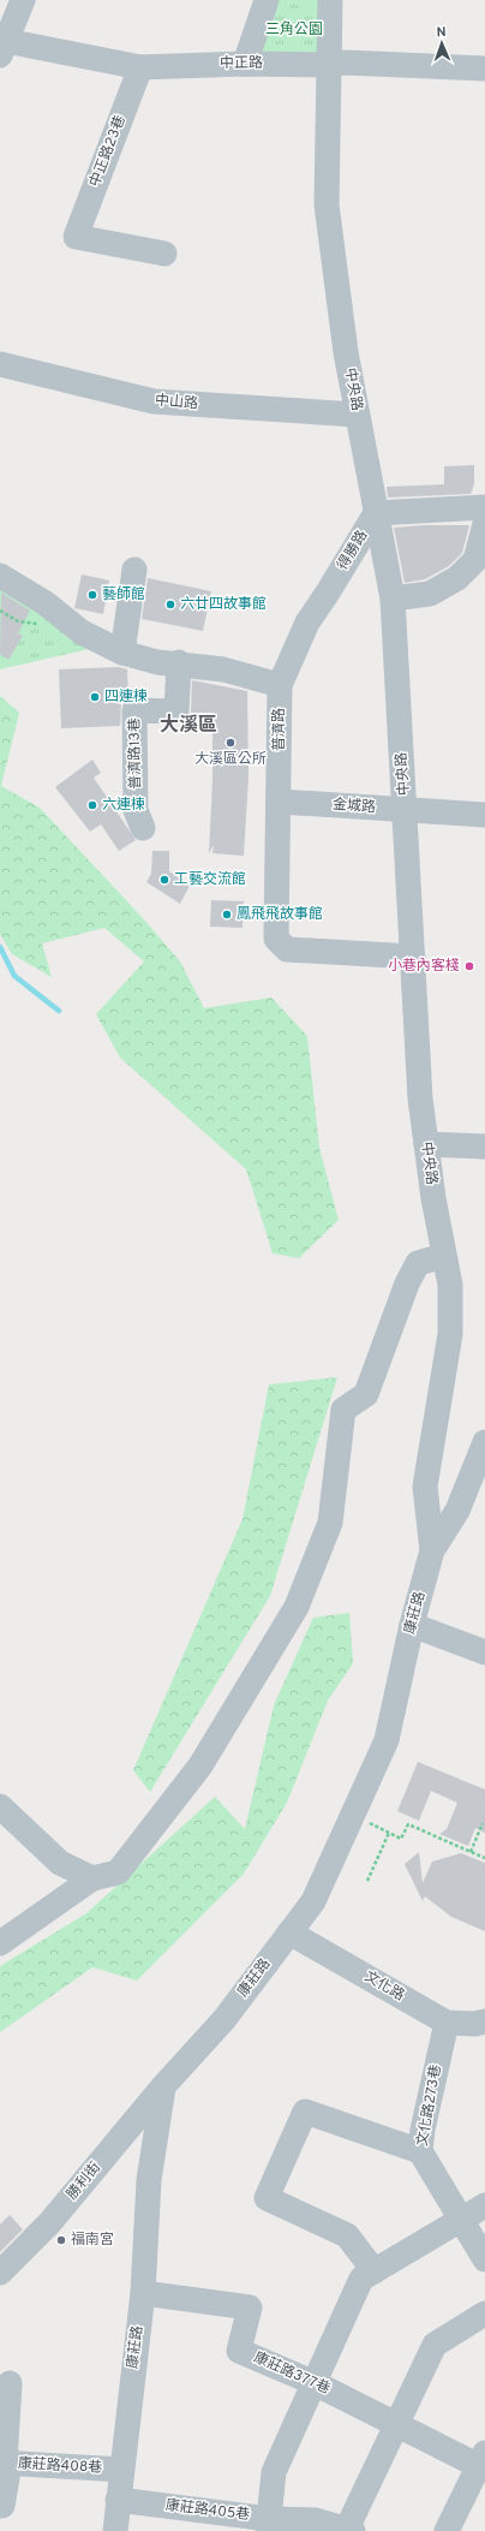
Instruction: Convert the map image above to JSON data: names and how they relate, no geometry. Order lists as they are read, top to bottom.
{
  "streets": {
    "street": [
      "中正路",
      "中正路23巷",
      "中央路",
      "中山路",
      "得勝路",
      "普濟路",
      "普濟路13巷",
      "金城路",
      "康莊路",
      "文化路",
      "文化路273巷",
      "勝利街",
      "康莊路377巷",
      "康莊路408巷",
      "康莊路405巷"
    ]
  },
  "crossings": [
    ["中正路", "中正路23巷"],
    ["中正路", "中央路"],
    ["中央路", "中山路"],
    ["中央路", "得勝路"],
    ["中央路", "普濟路"],
    ["中央路", "金城路"],
    ["中央路", "康莊路"],
    ["得勝路", "普濟路"],
    ["普濟路", "金城路"],
    ["康莊路", "文化路"],
    ["康莊路", "勝利街"],
    ["康莊路", "康莊路377巷"],
    ["康莊路", "康莊路408巷"],
    ["康莊路", "康莊路405巷"],
    ["文化路", "文化路273巷"]
  ],
  "districts": ["大溪區"],
  "parks": ["三角公園"],
  "places": [
    "藝師館",
    "六廿四故事館",
    "四連棟",
    "大溪區公所",
    "六連棟",
    "工藝交流館",
    "鳳飛飛故事館",
    "小巷內客棧",
    "福南宮"
  ],
  "north": "top"
}
